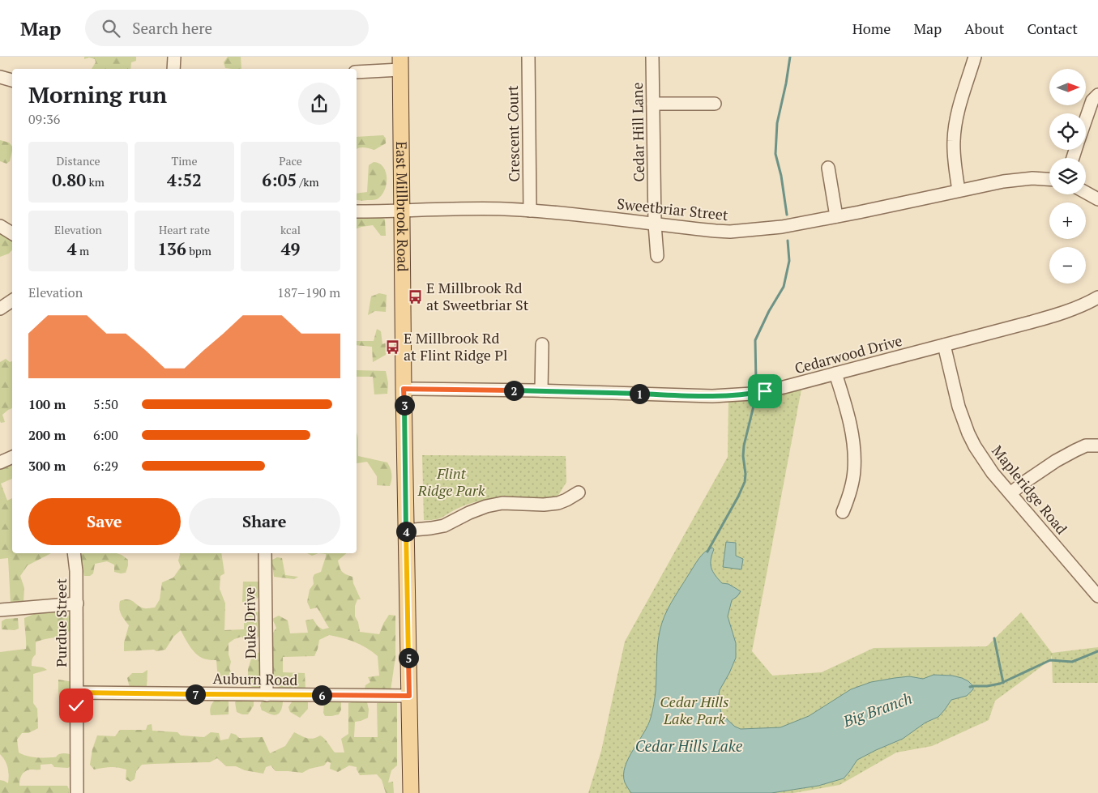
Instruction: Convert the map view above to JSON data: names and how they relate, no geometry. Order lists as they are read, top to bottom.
{
  "streets": {
    "main road": ["East Millbrook Road"],
    "street": [
      "Cedar Hill Lane",
      "Crescent Court",
      "Sweetbriar Street",
      "Cedarwood Drive",
      "Mapleridge Road",
      "Purdue Street",
      "Duke Drive",
      "Auburn Road"
    ]
  },
  "crossings": [
    ["Cedar Hill Lane", "Sweetbriar Street"],
    ["Crescent Court", "Sweetbriar Street"],
    ["East Millbrook Road", "Sweetbriar Street"],
    ["East Millbrook Road", "Cedarwood Drive"],
    ["East Millbrook Road", "Auburn Road"],
    ["Cedarwood Drive", "Mapleridge Road"],
    ["Purdue Street", "Auburn Road"],
    ["Duke Drive", "Auburn Road"]
  ],
  "water": ["Big Branch", "Cedar Hills Lake"],
  "parks": ["Flint Ridge Park", "Cedar Hills Lake Park"],
  "places": {
    "bus stop": ["E Millbrook Rd at Sweetbriar St", "E Millbrook Rd at Flint Ridge Pl"]
  },
  "north": "right",
  "page": {
    "header": "Map",
    "search": "Search here",
    "nav": [
      "Home",
      "Map",
      "About",
      "Contact"
    ],
    "map_buttons": ["+", "−"],
    "heading": ["Morning run", "09:36"],
    "stats": [
      ["Distance", "0.80 km"],
      ["Time", "4:52"],
      ["Pace", "6:05 /km"],
      ["Elevation", "4 m"],
      ["Heart rate", "136 bpm"],
      ["kcal", "49"]
    ],
    "chart": ["Elevation", "187–190 m"],
    "pins": [
      "2",
      "1",
      "3",
      "4",
      "5",
      "7",
      "6"
    ],
    "list": [
      {
        "name": "100 m",
        "note": "5:50"
      },
      {
        "name": "200 m",
        "note": "6:00"
      },
      {
        "name": "300 m",
        "note": "6:29"
      }
    ],
    "buttons": ["Save", "Share"]
  }
}
